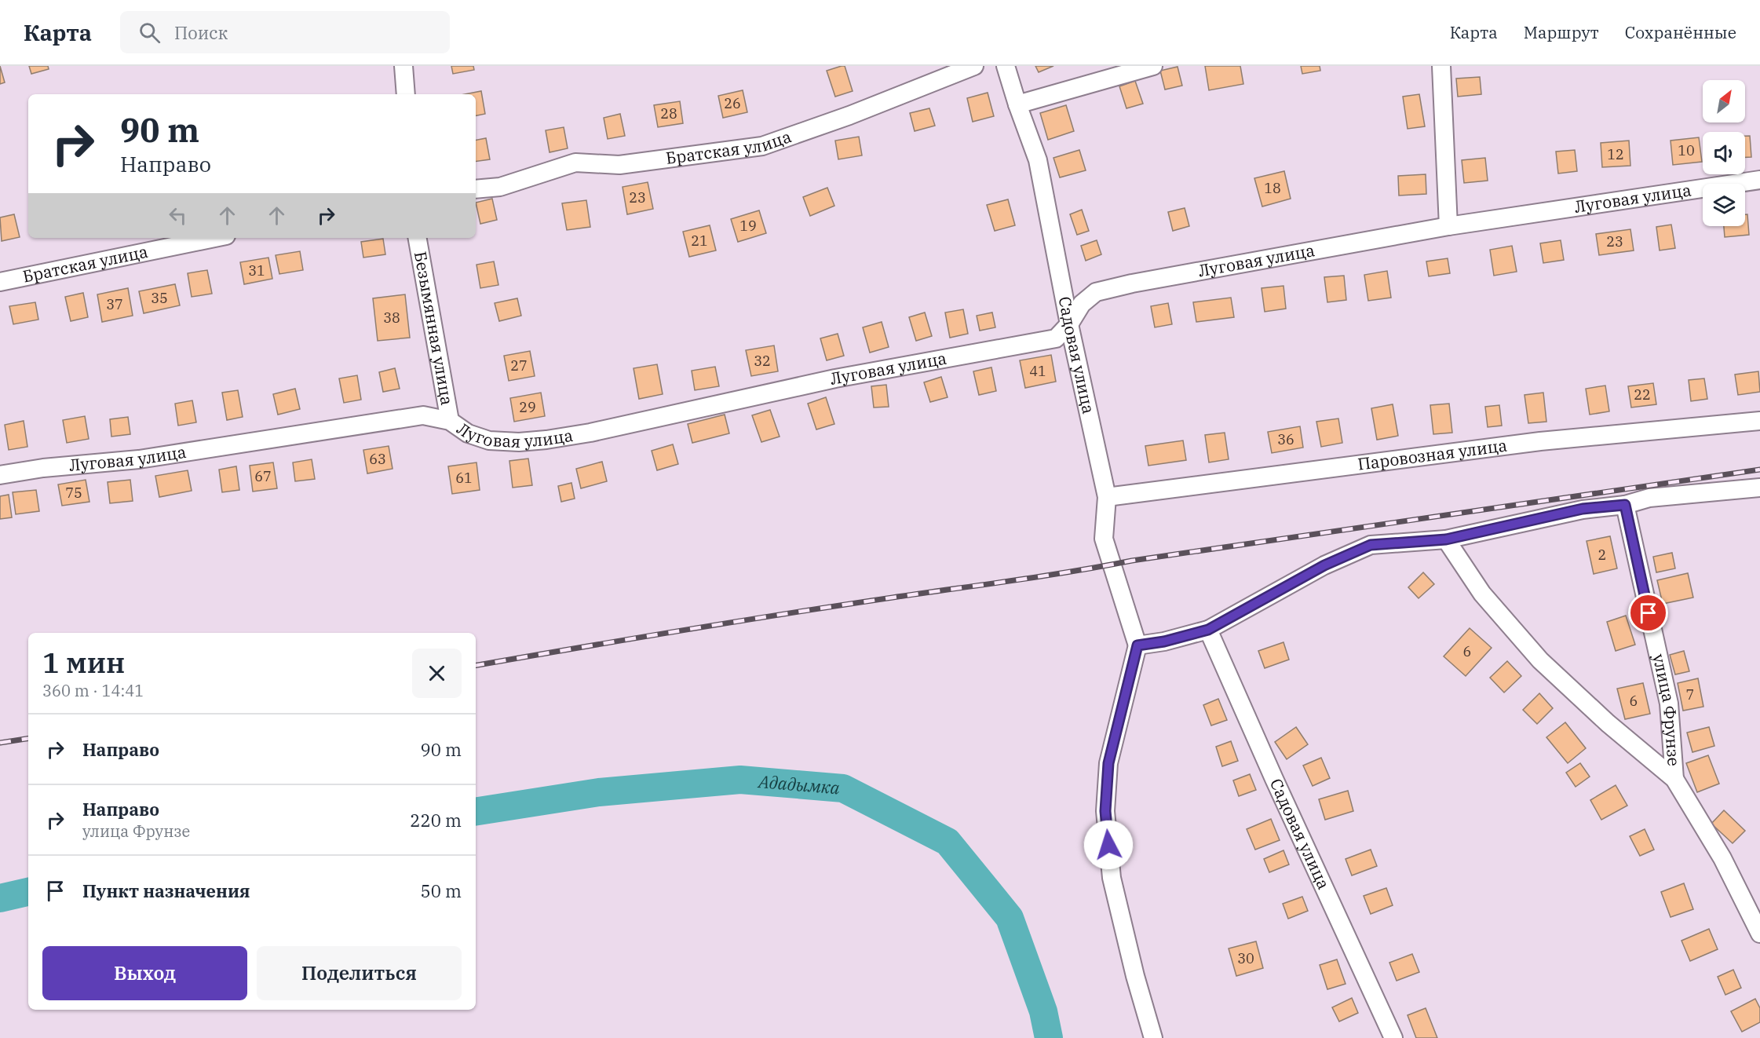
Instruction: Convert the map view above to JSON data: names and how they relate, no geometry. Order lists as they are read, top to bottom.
{
  "streets": {
    "street": [
      "Братская улица",
      "Луговая улица",
      "Безымянная улица",
      "Садовая улица",
      "Паровозная улица",
      "улица Фрунзе"
    ]
  },
  "crossings": [
    ["Луговая улица", "Безымянная улица"],
    ["Луговая улица", "Садовая улица"],
    ["Садовая улица", "Паровозная улица"]
  ],
  "water": ["Ададымка"],
  "house_numbers": [
    "26",
    "28",
    "10",
    "12",
    "18",
    "23",
    "19",
    "21",
    "23",
    "31",
    "35",
    "37",
    "38",
    "32",
    "27",
    "41",
    "22",
    "29",
    "36",
    "63",
    "67",
    "61",
    "75",
    "2",
    "6",
    "7",
    "6",
    "30"
  ],
  "north": "top right",
  "page": {
    "header": "Карта",
    "search": "Поиск",
    "nav": ["Карта", "Маршрут", "Сохранённые"],
    "turn": ["90 m", "Направо"],
    "heading": ["1 мин", "360 m · 14:41"],
    "list": [
      {
        "name": "Направо",
        "value": "90 m"
      },
      {
        "name": "Направо",
        "note": "улица Фрунзе",
        "value": "220 m"
      },
      {
        "name": "Пункт назначения",
        "value": "50 m"
      }
    ],
    "buttons": ["Выход", "Поделиться"]
  }
}
